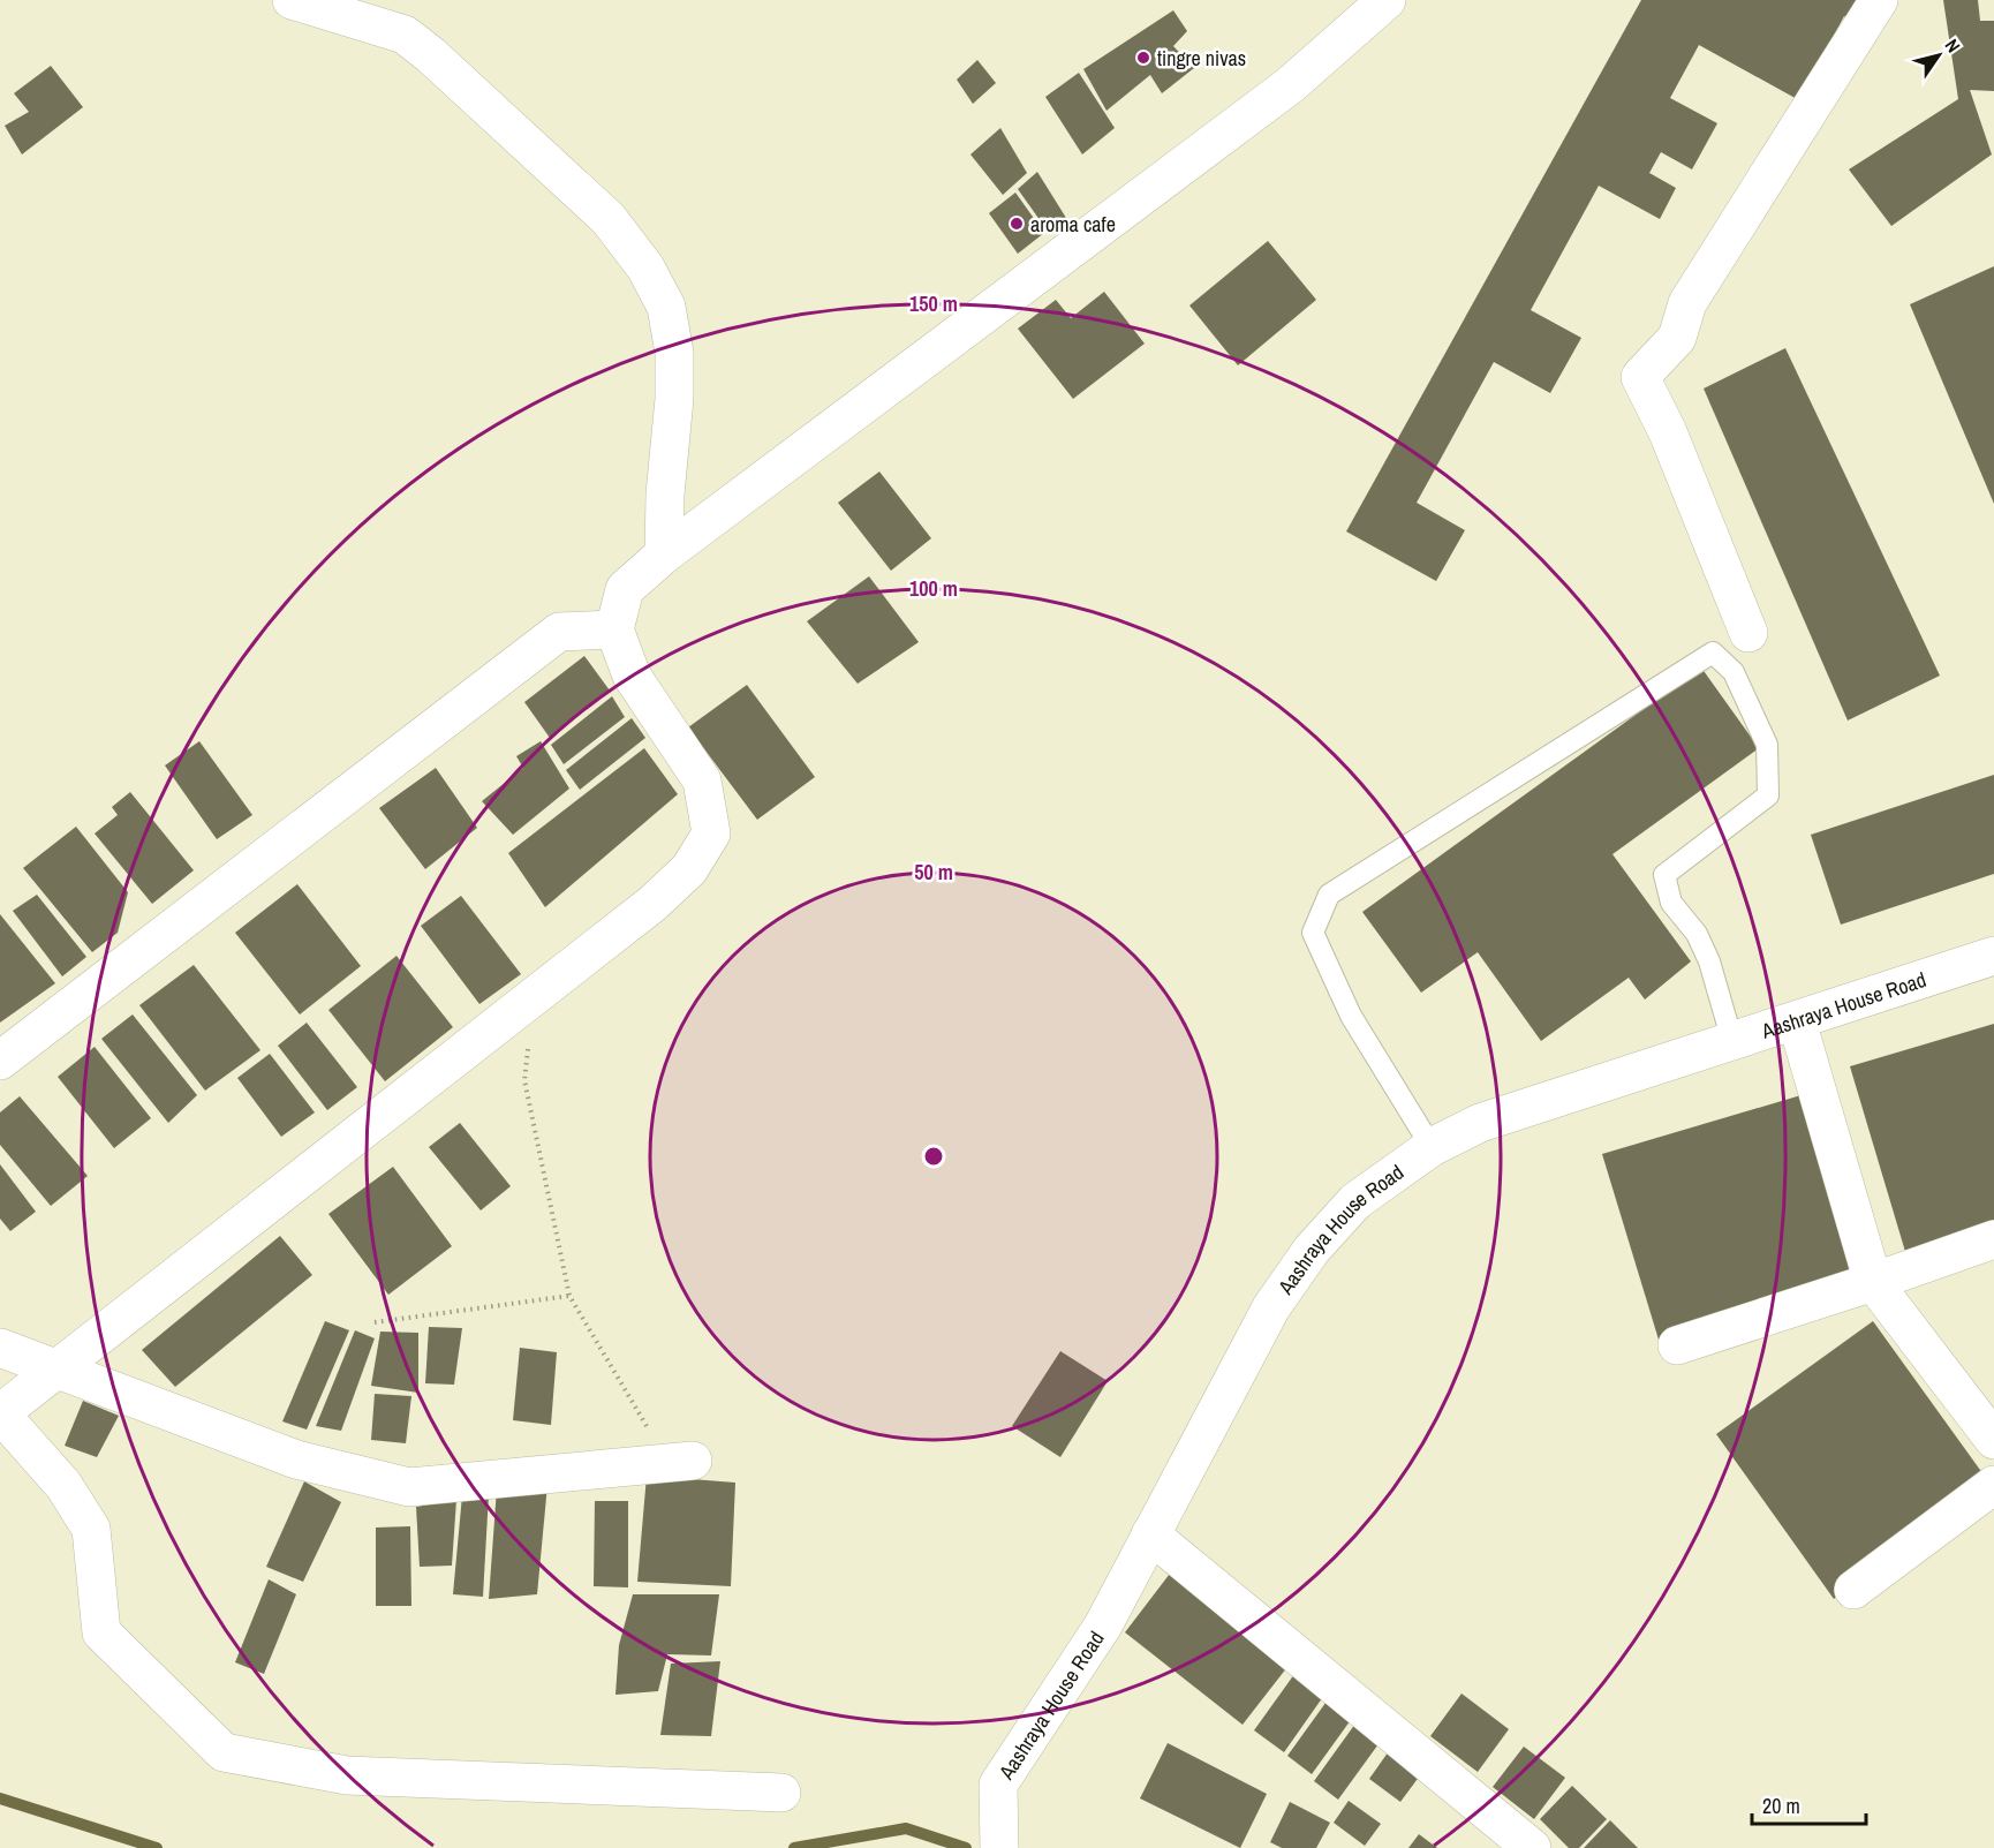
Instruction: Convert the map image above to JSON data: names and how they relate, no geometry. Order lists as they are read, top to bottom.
{
  "streets": {
    "street": ["Aashraya House Road"]
  },
  "places": ["tingre nivas", "aroma cafe"],
  "scale_bar": "20 m",
  "north": "top right",
  "rings": ["150 m", "100 m", "50 m"]
}
